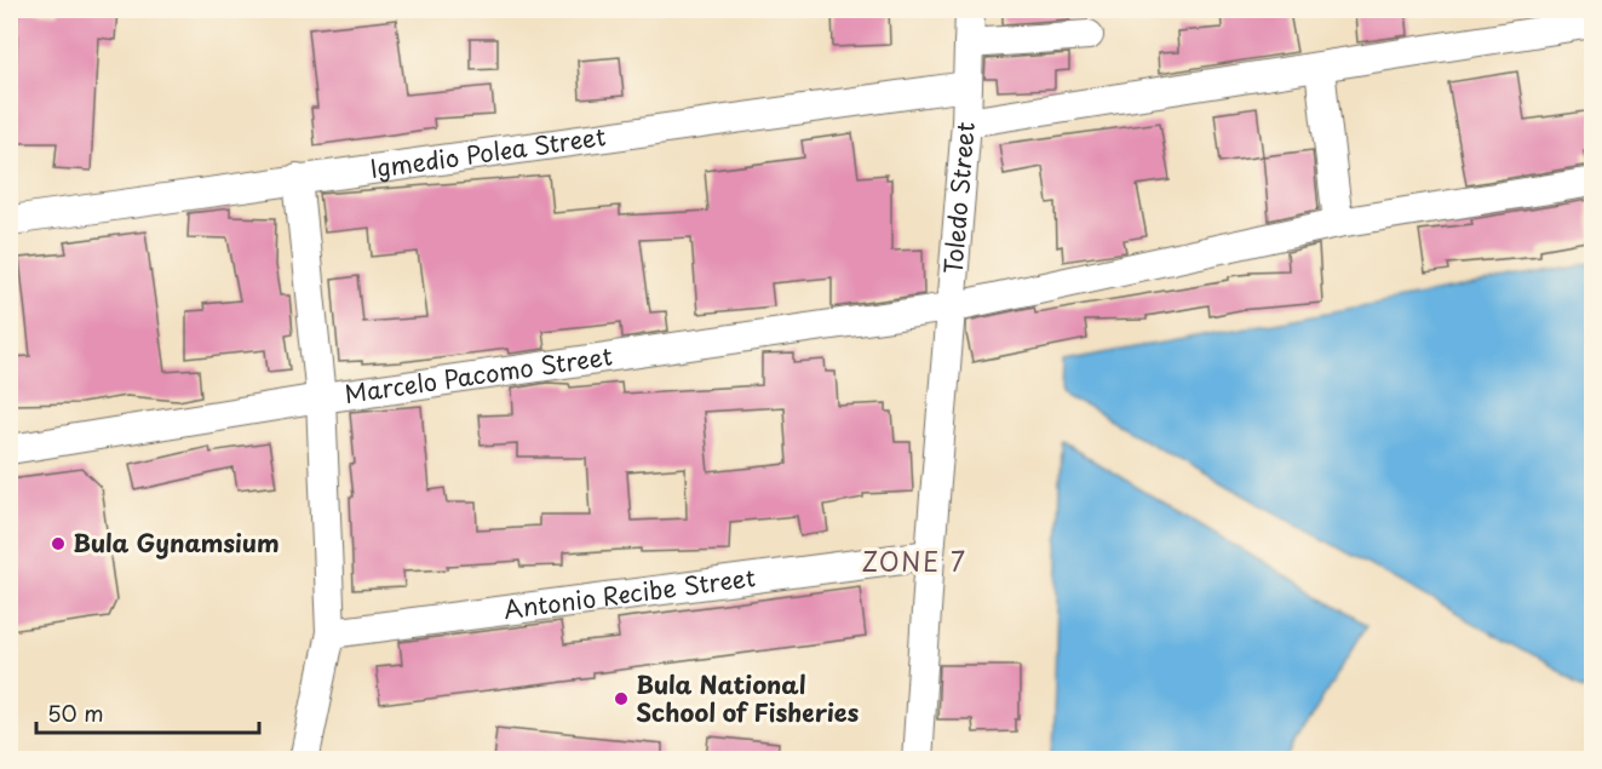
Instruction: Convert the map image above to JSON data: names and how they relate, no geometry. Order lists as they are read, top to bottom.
{
  "streets": {
    "street": [
      "Igmedio Polea Street",
      "Toledo Street",
      "Marcelo Pacomo Street",
      "Antonio Recibe Street"
    ]
  },
  "crossings": [
    ["Igmedio Polea Street", "Toledo Street"],
    ["Toledo Street", "Marcelo Pacomo Street"],
    ["Toledo Street", "Antonio Recibe Street"]
  ],
  "districts": ["ZONE 7"],
  "places": ["Bula Gynamsium", "Bula National School of Fisheries"],
  "scale_bar": "50 m"
}
